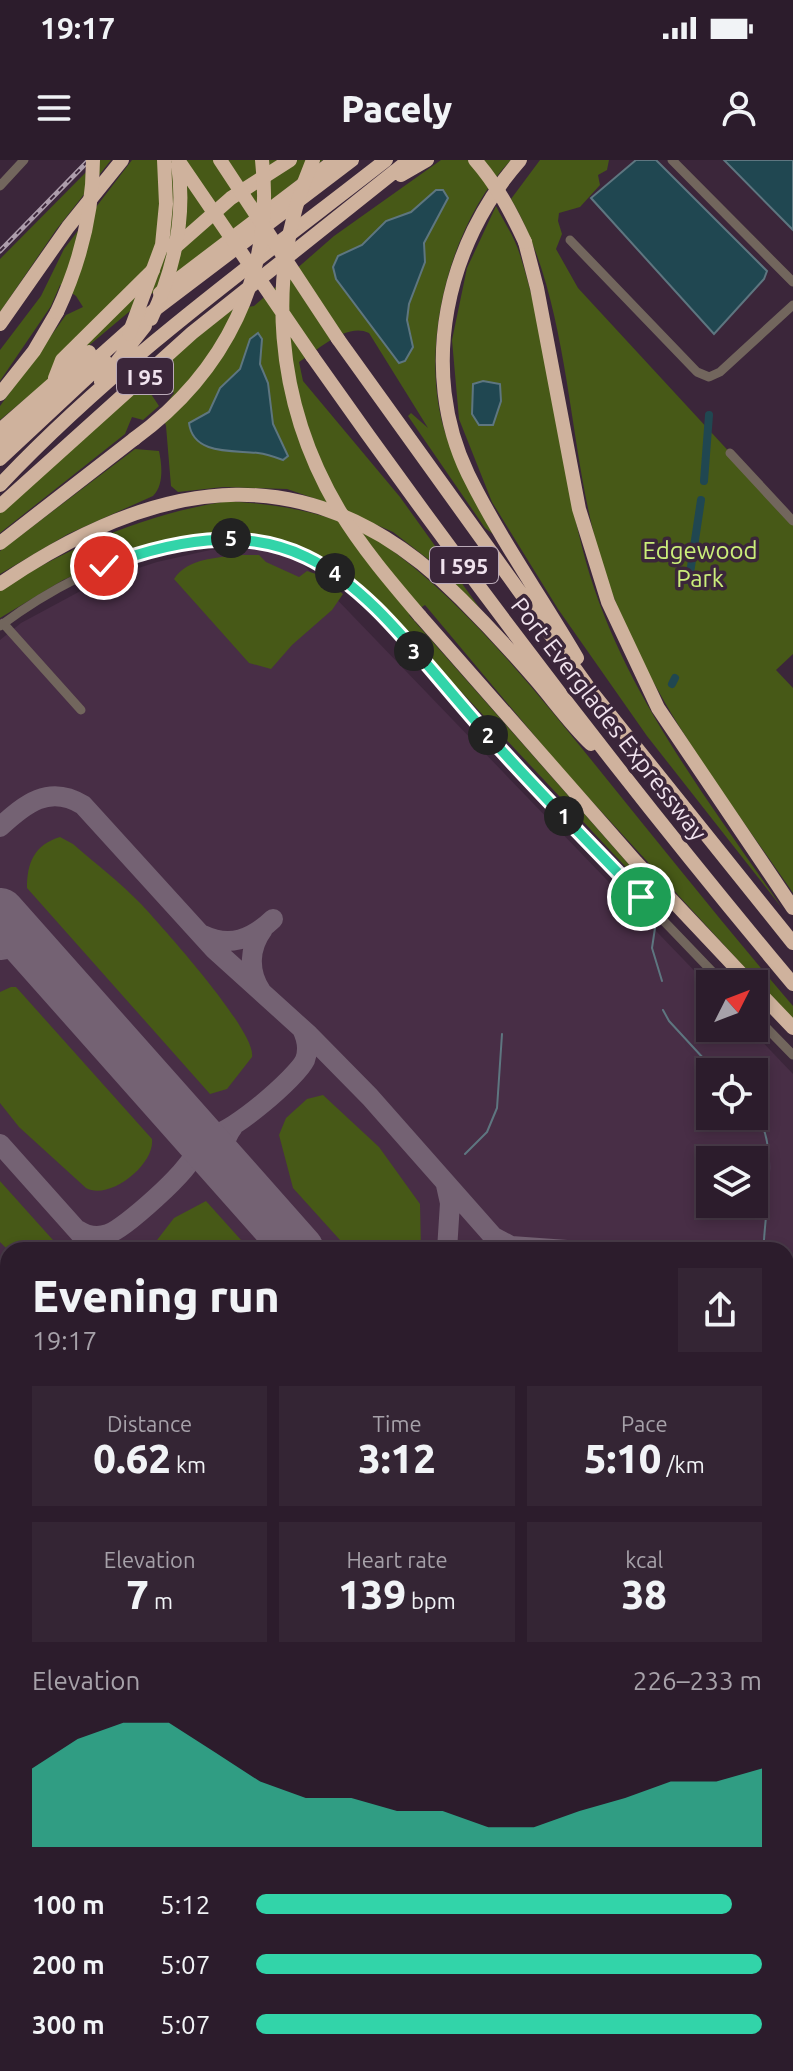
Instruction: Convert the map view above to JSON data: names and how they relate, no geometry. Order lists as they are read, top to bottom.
{
  "streets": {
    "highway": ["I 95", "I 595", "Port Everglades Expressway"]
  },
  "parks": ["Edgewood Park"],
  "north": "top right",
  "page": {
    "status": "19:17",
    "header": "Pacely",
    "pins": [
      "5",
      "4",
      "3",
      "2",
      "1"
    ],
    "heading": ["Evening run", "19:17"],
    "stats": [
      ["Distance", "0.62 km"],
      ["Time", "3:12"],
      ["Pace", "5:10 /km"],
      ["Elevation", "7 m"],
      ["Heart rate", "139 bpm"],
      ["kcal", "38"]
    ],
    "chart": ["Elevation", "226–233 m"],
    "list": [
      {
        "name": "100 m",
        "note": "5:12"
      },
      {
        "name": "200 m",
        "note": "5:07"
      },
      {
        "name": "300 m",
        "note": "5:07"
      }
    ]
  }
}
